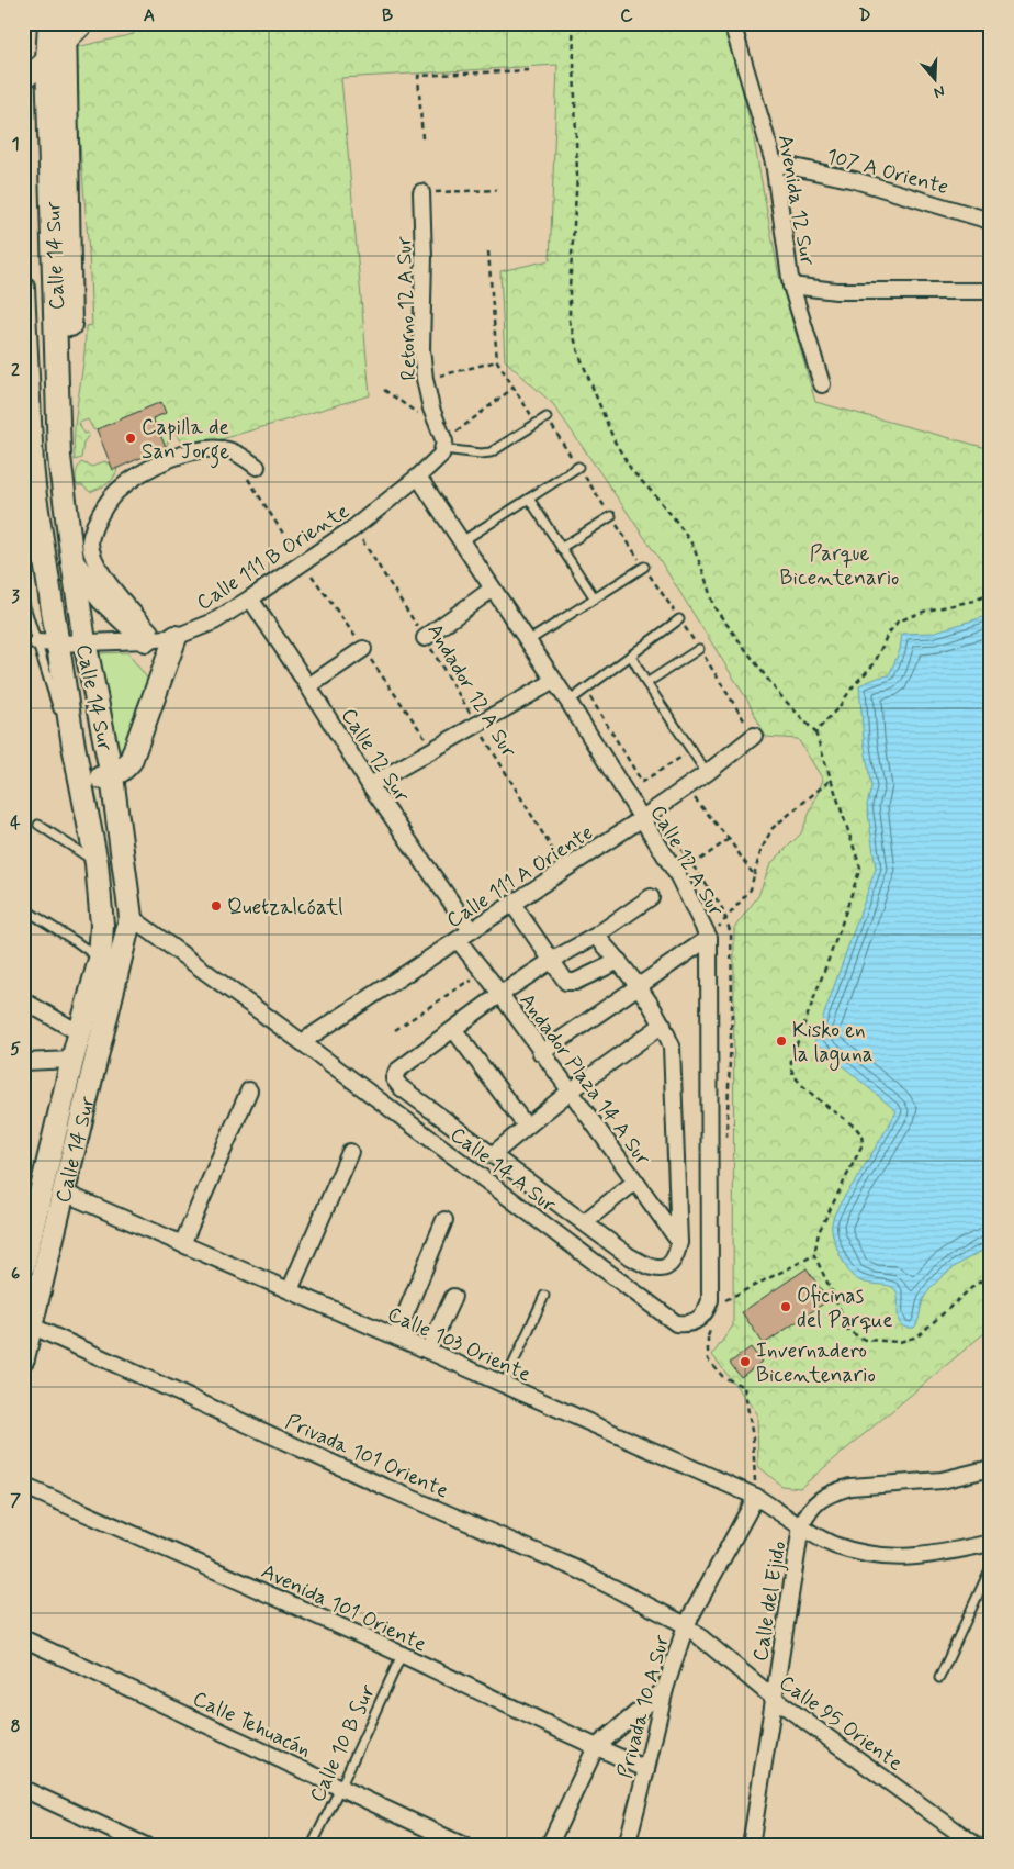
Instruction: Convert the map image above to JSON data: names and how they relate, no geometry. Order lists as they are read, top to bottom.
{
  "streets": {
    "main road": ["Calle 14 Sur"],
    "street": [
      "107 A Oriente",
      "Avenida 12 Sur",
      "Retorno 12 A Sur",
      "Calle 111 B Oriente",
      "Calle 12 Sur",
      "Calle 12 A Sur",
      "Calle 111 A Oriente",
      "Andador Plaza 14 A Sur",
      "Calle 14 A Sur",
      "Calle 103 Oriente",
      "Privada 101 Oriente",
      "Calle del Ejido",
      "Avenida 101 Oriente",
      "Privada 10 A Sur",
      "Calle 95 Oriente",
      "Calle Tehuacán"
    ],
    "lane": ["Calle 10 B Sur"],
    "path": ["Andador 12 A Sur"]
  },
  "crossings": [
    ["107 A Oriente", "Avenida 12 Sur"],
    ["Calle 14 Sur", "Calle 111 B Oriente"],
    ["Calle 14 Sur", "Calle 14 A Sur"],
    ["Calle 14 Sur", "Calle 103 Oriente"],
    ["Calle 14 Sur", "Privada 101 Oriente"],
    ["Calle 111 B Oriente", "Andador 12 A Sur"],
    ["Calle 111 B Oriente", "Calle 12 Sur"],
    ["Calle 111 B Oriente", "Calle 12 A Sur"],
    ["Andador 12 A Sur", "Calle 111 A Oriente"],
    ["Calle 12 Sur", "Calle 111 A Oriente"],
    ["Calle 12 A Sur", "Calle 111 A Oriente"],
    ["Calle 111 A Oriente", "Andador Plaza 14 A Sur"],
    ["Calle 111 A Oriente", "Calle 14 A Sur"],
    ["Calle 103 Oriente", "Calle del Ejido"],
    ["Calle 103 Oriente", "Privada 10 A Sur"],
    ["Privada 101 Oriente", "Privada 10 A Sur"],
    ["Privada 101 Oriente", "Calle 95 Oriente"],
    ["Calle del Ejido", "Calle 95 Oriente"],
    ["Avenida 101 Oriente", "Privada 10 A Sur"],
    ["Avenida 101 Oriente", "Calle 10 B Sur"],
    ["Privada 10 A Sur", "Calle 95 Oriente"],
    ["Calle Tehuacán", "Calle 10 B Sur"]
  ],
  "parks": ["Parque Bicentenario"],
  "places": [
    "Capilla de San Jorge",
    "Quetzalcóatl",
    "Kisko en la laguna",
    "Oficinas del Parque",
    "Invernadero Bicentenario"
  ],
  "north": "bottom",
  "grid": {
    "columns": [
      "A",
      "B",
      "C",
      "D"
    ],
    "rows": [
      "1",
      "2",
      "3",
      "4",
      "5",
      "6",
      "7",
      "8"
    ]
  }
}
